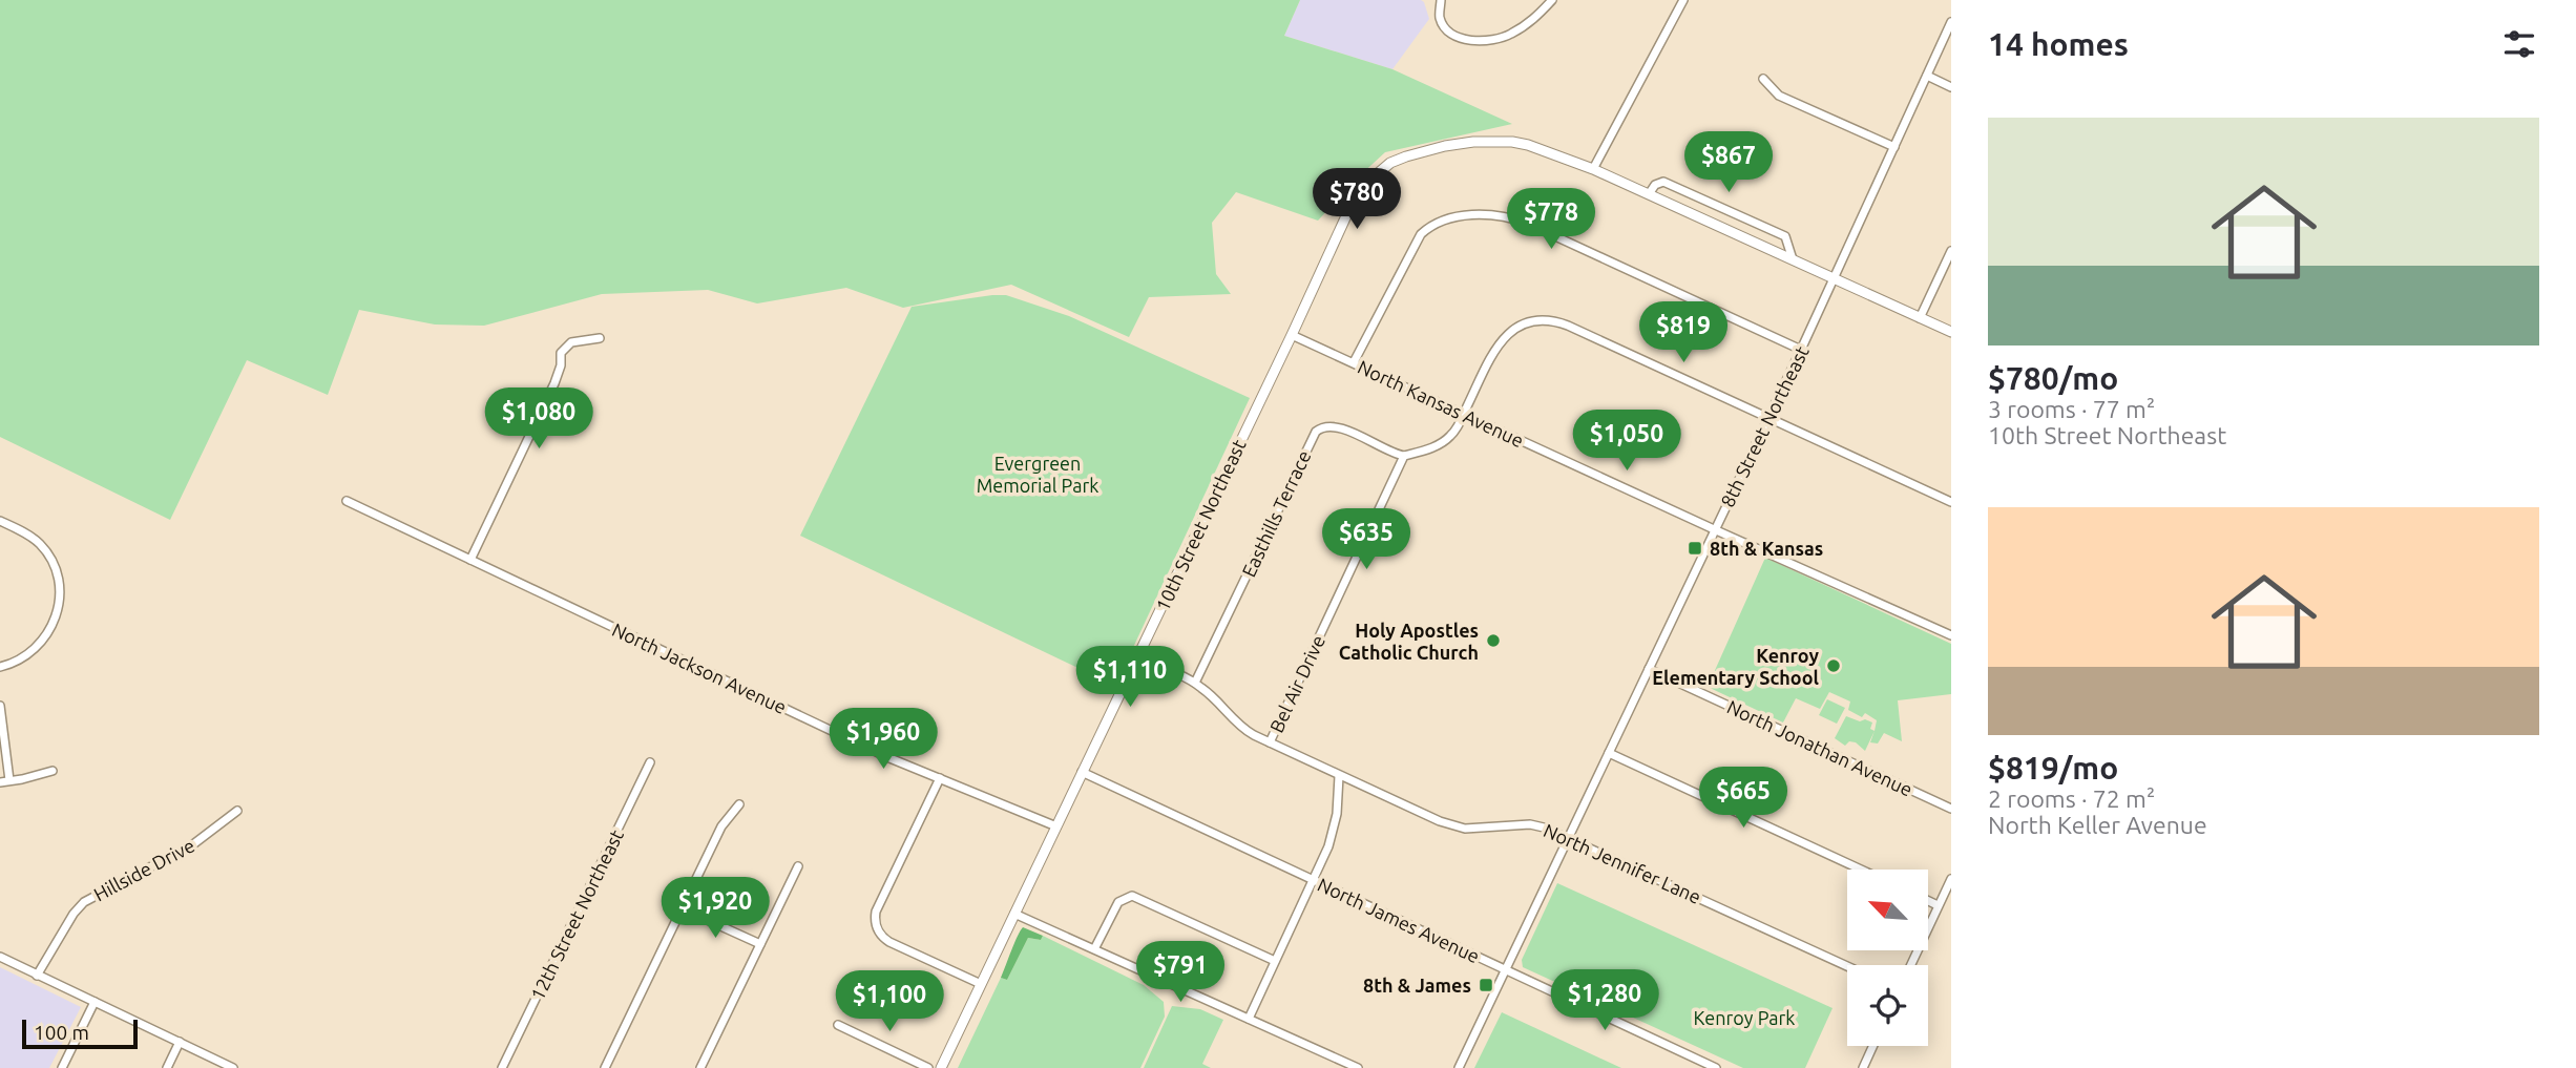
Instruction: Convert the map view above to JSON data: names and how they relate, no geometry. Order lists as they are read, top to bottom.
{
  "streets": {
    "main road": ["10th Street Northeast"],
    "street": [
      "North Kansas Avenue",
      "8th Street Northeast",
      "Easthills Terrace",
      "North Jackson Avenue",
      "Bel Air Drive",
      "North Jonathan Avenue",
      "North Jennifer Lane",
      "Hillside Drive",
      "12th Street Northeast",
      "North James Avenue"
    ]
  },
  "crossings": [
    ["North Kansas Avenue", "8th Street Northeast"],
    ["North Kansas Avenue", "10th Street Northeast"],
    ["8th Street Northeast", "10th Street Northeast"],
    ["8th Street Northeast", "North Jonathan Avenue"],
    ["8th Street Northeast", "North Jennifer Lane"],
    ["8th Street Northeast", "North James Avenue"],
    ["Easthills Terrace", "Bel Air Drive"],
    ["Easthills Terrace", "North Jennifer Lane"],
    ["10th Street Northeast", "North Jackson Avenue"],
    ["10th Street Northeast", "North Jennifer Lane"],
    ["10th Street Northeast", "North James Avenue"],
    ["Bel Air Drive", "North Jennifer Lane"]
  ],
  "parks": ["Evergreen Memorial Park", "Kenroy Park"],
  "places": {
    "transit": ["8th & Kansas", "8th & James"],
    "other": ["Holy Apostles Catholic Church", "Kenroy Elementary School"]
  },
  "scale_bar": "100 m",
  "north": "top left",
  "page": {
    "heading": "14 homes",
    "list": [
      {
        "name": "$780/mo",
        "note": "3 rooms · 77 m² · 10th Street Northeast"
      },
      {
        "name": "$819/mo",
        "note": "2 rooms · 72 m² · North Keller Avenue"
      }
    ],
    "price": [
      "$867",
      "$780",
      "$778",
      "$819",
      "$1,080",
      "$1,050",
      "$635",
      "$1,110",
      "$1,960",
      "$665",
      "$1,920",
      "$791",
      "$1,280",
      "$1,100"
    ],
    "scale": "100 m"
  }
}
